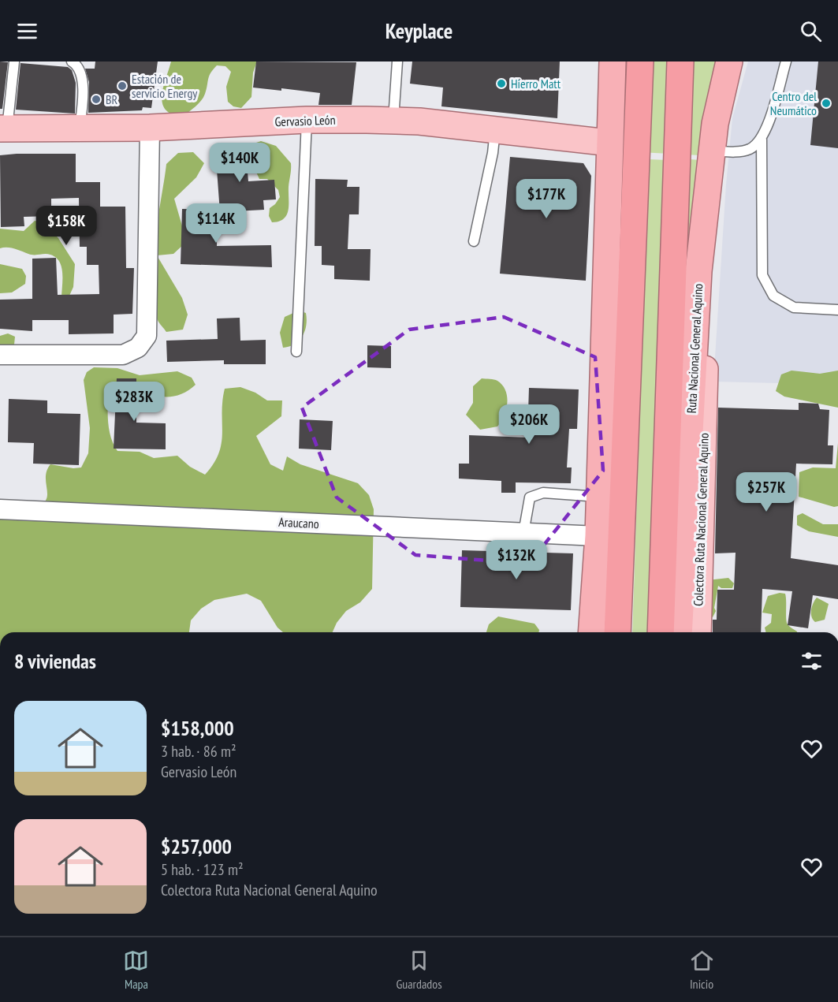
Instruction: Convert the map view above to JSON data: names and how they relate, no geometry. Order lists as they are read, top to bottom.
{
  "streets": {
    "highway": ["Ruta Nacional General Aquino"],
    "main road": ["Gervasio León", "Colectora Ruta Nacional General Aquino"],
    "street": ["Araucano"]
  },
  "crossings": [
    ["Ruta Nacional General Aquino", "Colectora Ruta Nacional General Aquino"]
  ],
  "places": [
    "Hierro Matt",
    "Estación de servicio Energy",
    "BR",
    "Centro del Neumático"
  ],
  "page": {
    "header": "Keyplace",
    "price": [
      "$140K",
      "$177K",
      "$114K",
      "$158K",
      "$283K",
      "$206K",
      "$257K",
      "$132K"
    ],
    "heading": "8 viviendas",
    "list": [
      {
        "name": "$158,000",
        "note": "3 hab. · 86 m² · Gervasio León"
      },
      {
        "name": "$257,000",
        "note": "5 hab. · 123 m² · Colectora Ruta Nacional General Aquino"
      }
    ],
    "tabs": ["Mapa", "Guardados", "Inicio"]
  }
}
